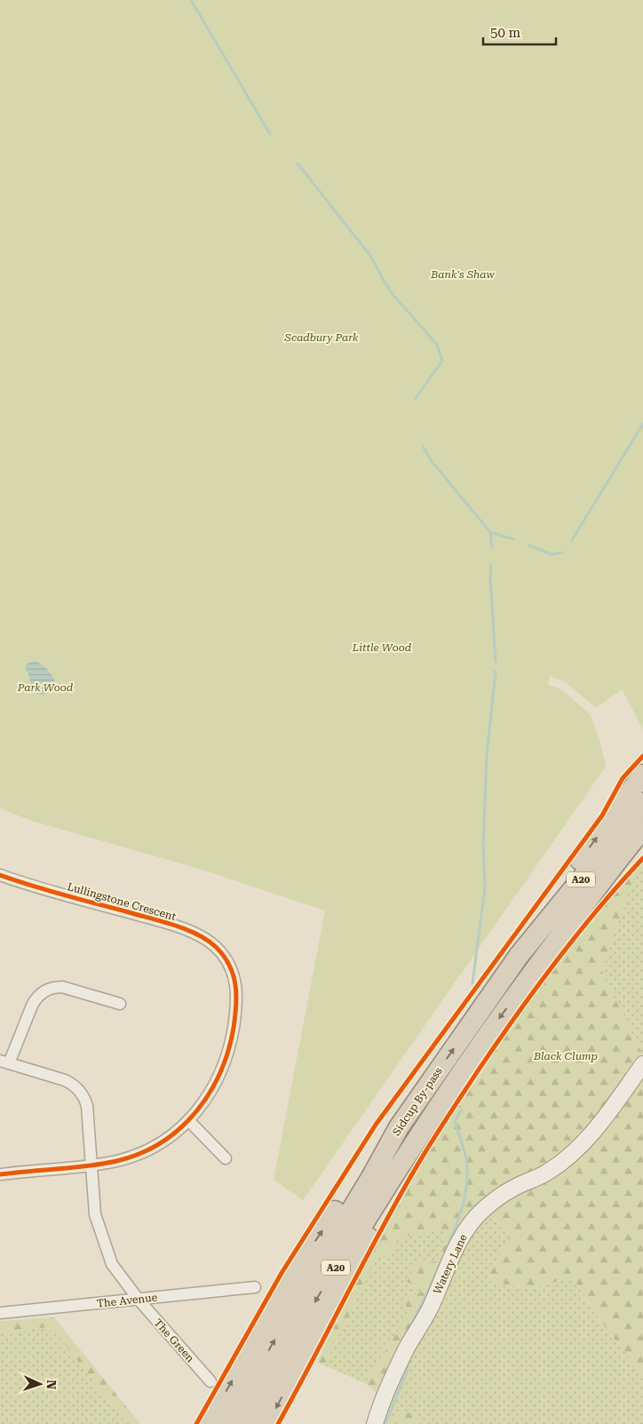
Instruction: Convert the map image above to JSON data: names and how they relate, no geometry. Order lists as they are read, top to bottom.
{
  "streets": {
    "highway": ["A20", "Sidcup By-pass"],
    "street": [
      "Lullingstone Crescent",
      "Watery Lane",
      "The Avenue",
      "The Green"
    ]
  },
  "crossings": [
    ["A20", "Sidcup By-pass"],
    ["Lullingstone Crescent", "The Green"],
    ["The Avenue", "The Green"]
  ],
  "parks": [
    "Bank's Shaw",
    "Scadbury Park",
    "Little Wood",
    "Park Wood",
    "Black Clump"
  ],
  "scale_bar": "50 m",
  "north": "right"
}
